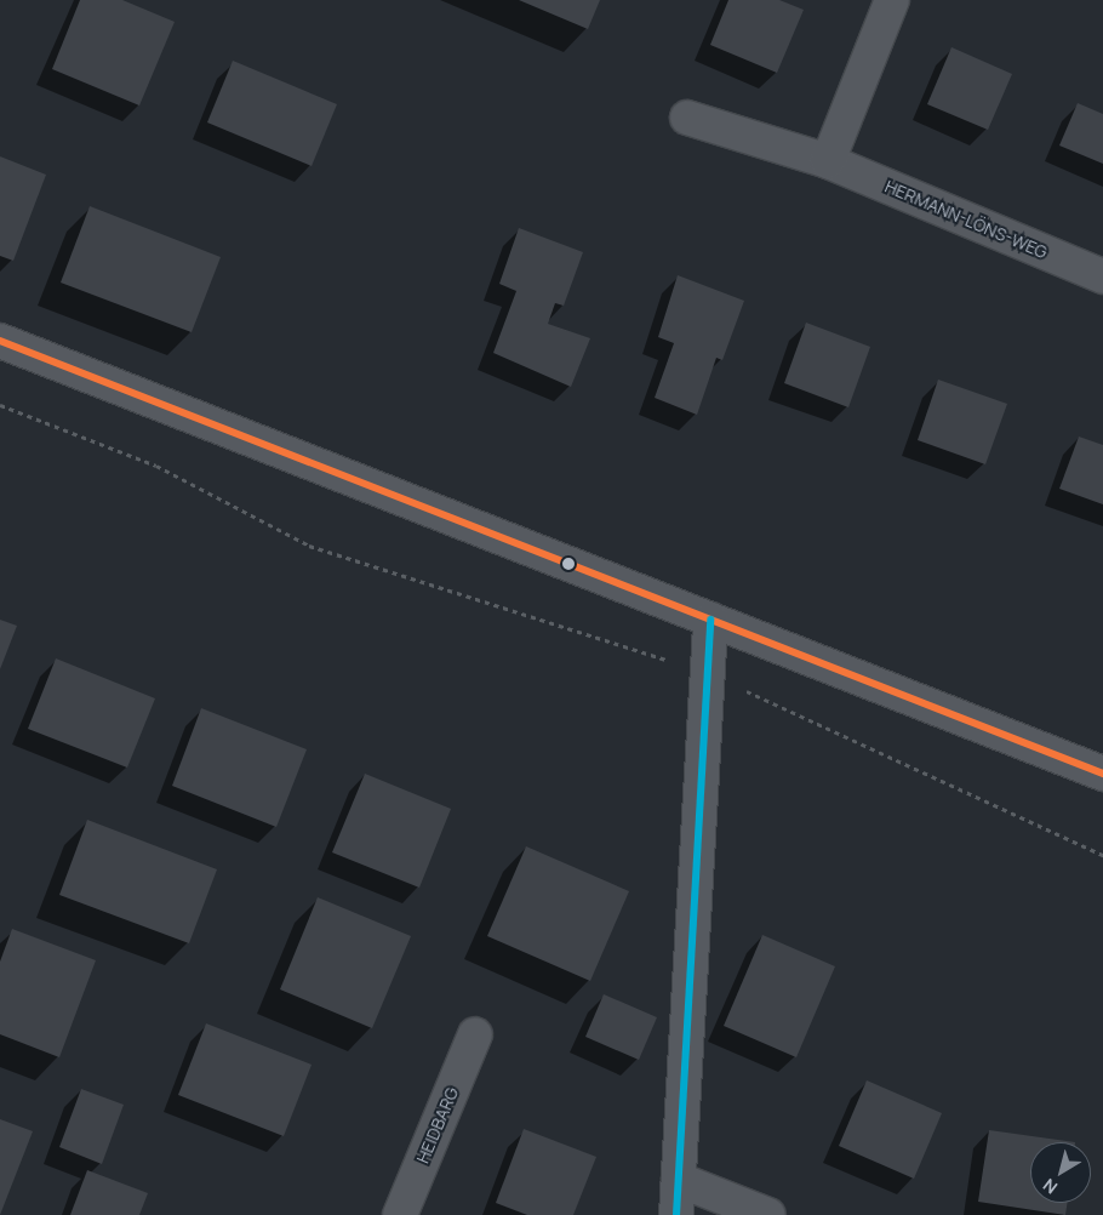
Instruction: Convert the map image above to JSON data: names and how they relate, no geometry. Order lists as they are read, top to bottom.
{
  "streets": {
    "street": ["HERMANN-LÖNS-WEG", "HEIDBARG"]
  },
  "north": "bottom left"
}
